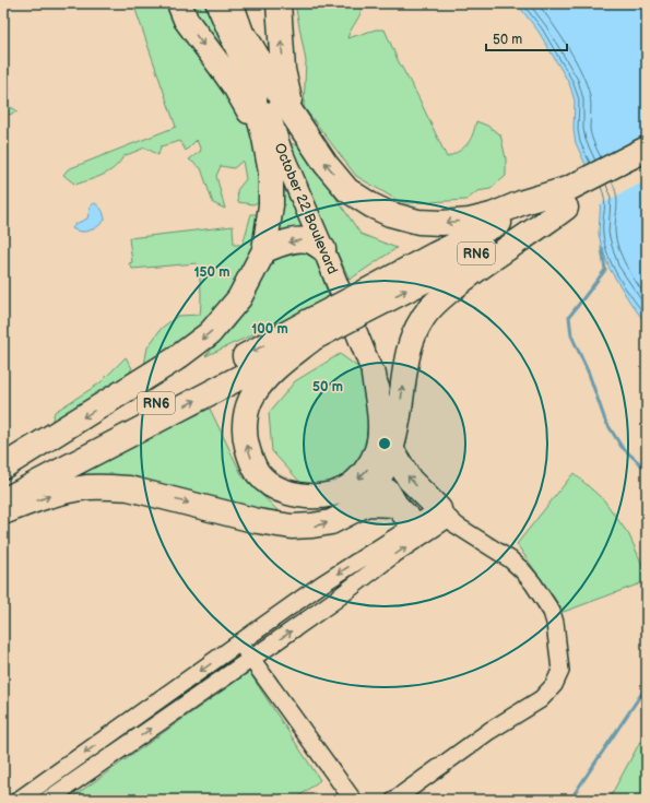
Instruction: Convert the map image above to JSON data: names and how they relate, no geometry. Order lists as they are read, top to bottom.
{
  "streets": {
    "highway": ["RN6"],
    "main road": ["October 22 Boulevard"]
  },
  "scale_bar": "50 m",
  "rings": ["150 m", "100 m", "50 m"]
}
